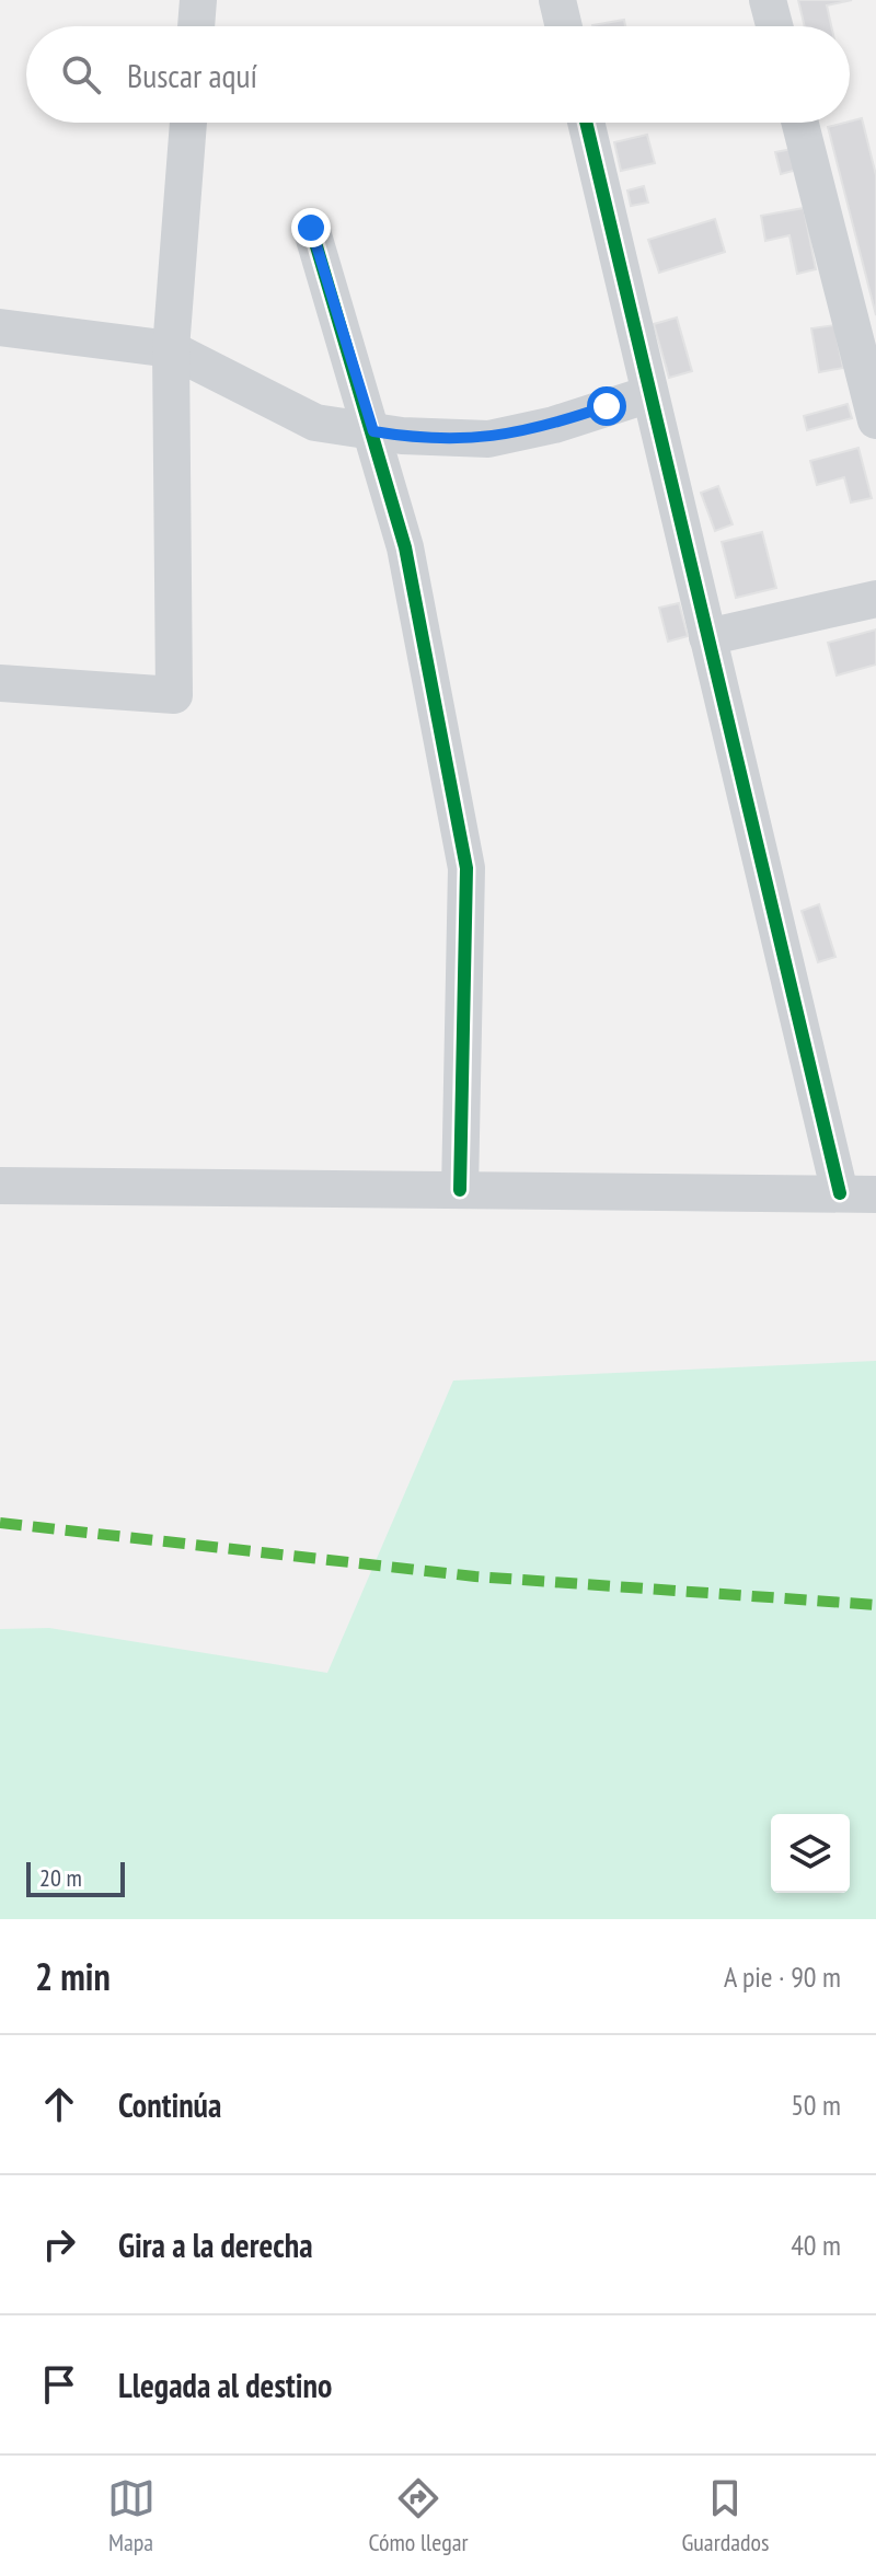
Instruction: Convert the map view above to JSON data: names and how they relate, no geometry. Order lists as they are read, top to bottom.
{
  "scale_bar": "20 m",
  "page": {
    "search": "Buscar aquí",
    "scale": "20 m",
    "heading": ["2 min", "A pie · 90 m"],
    "list": [
      ["Continúa", "50 m"],
      ["Gira a la derecha", "40 m"],
      "Llegada al destino"
    ],
    "nav": ["Mapa", "Cómo llegar", "Guardados"]
  }
}
